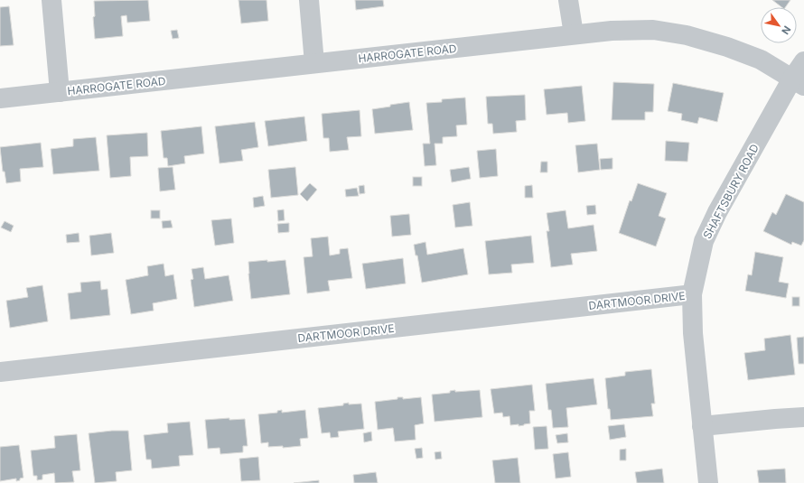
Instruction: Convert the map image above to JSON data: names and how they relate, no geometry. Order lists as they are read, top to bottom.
{
  "streets": {
    "street": ["HARROGATE ROAD", "SHAFTSBURY ROAD", "DARTMOOR DRIVE"]
  },
  "crossings": [
    ["HARROGATE ROAD", "SHAFTSBURY ROAD"],
    ["SHAFTSBURY ROAD", "DARTMOOR DRIVE"]
  ],
  "north": "bottom right"
}
